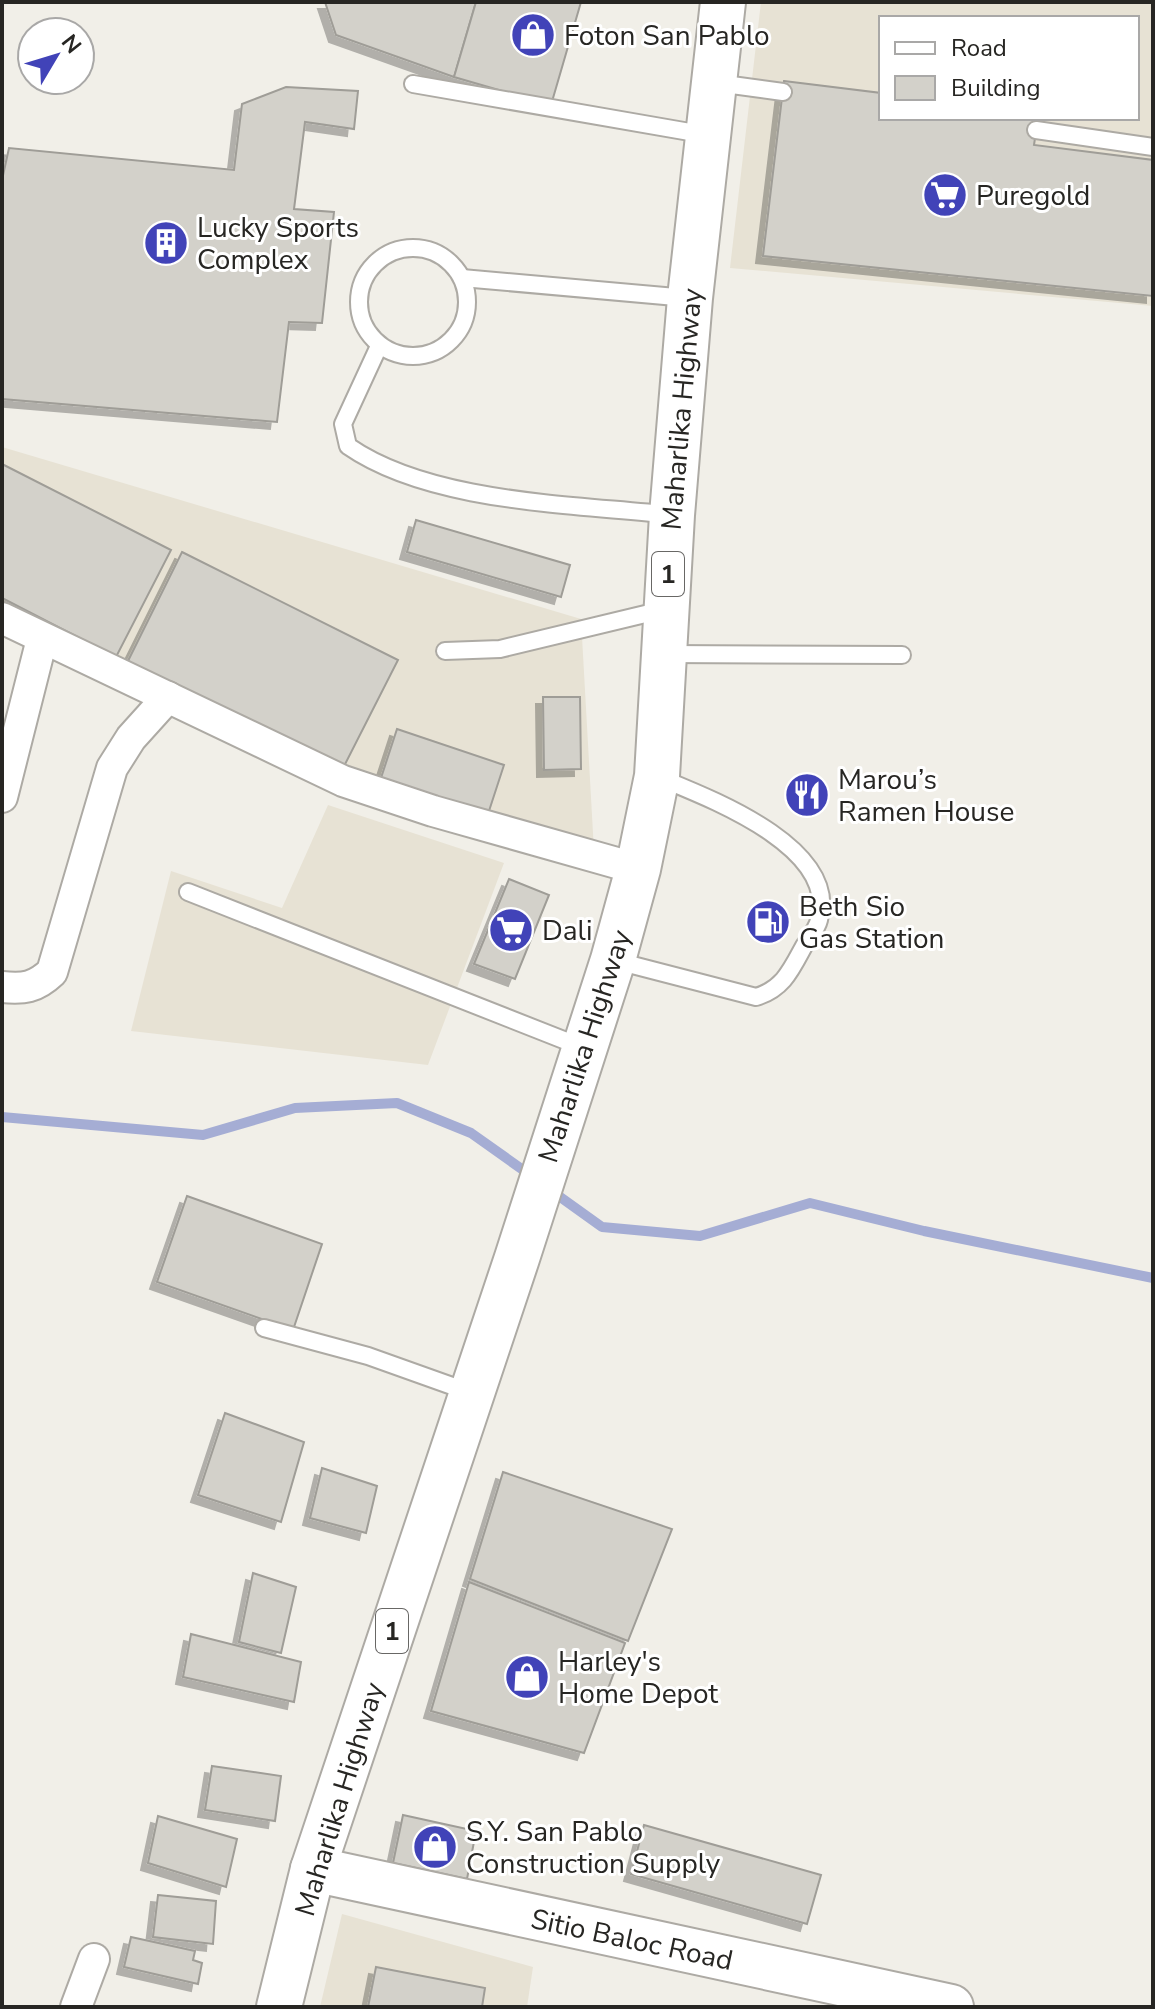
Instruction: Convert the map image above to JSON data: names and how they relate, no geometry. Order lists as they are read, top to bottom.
{
  "streets": {
    "main road": ["Maharlika Highway", "1", "Sitio Baloc Road"]
  },
  "crossings": [
    ["Maharlika Highway", "Sitio Baloc Road"]
  ],
  "places": {
    "shop": ["Foton San Pablo", "Harley's Home Depot", "S.Y. San Pablo Construction Supply"],
    "supermarket": ["Puregold", "Dali"],
    "building": ["Lucky Sports Complex"],
    "restaurant": ["Marou’s Ramen House"],
    "fuel station": ["Beth Sio Gas Station"]
  },
  "legend": ["Road", "Building"],
  "north": "top right"
}
